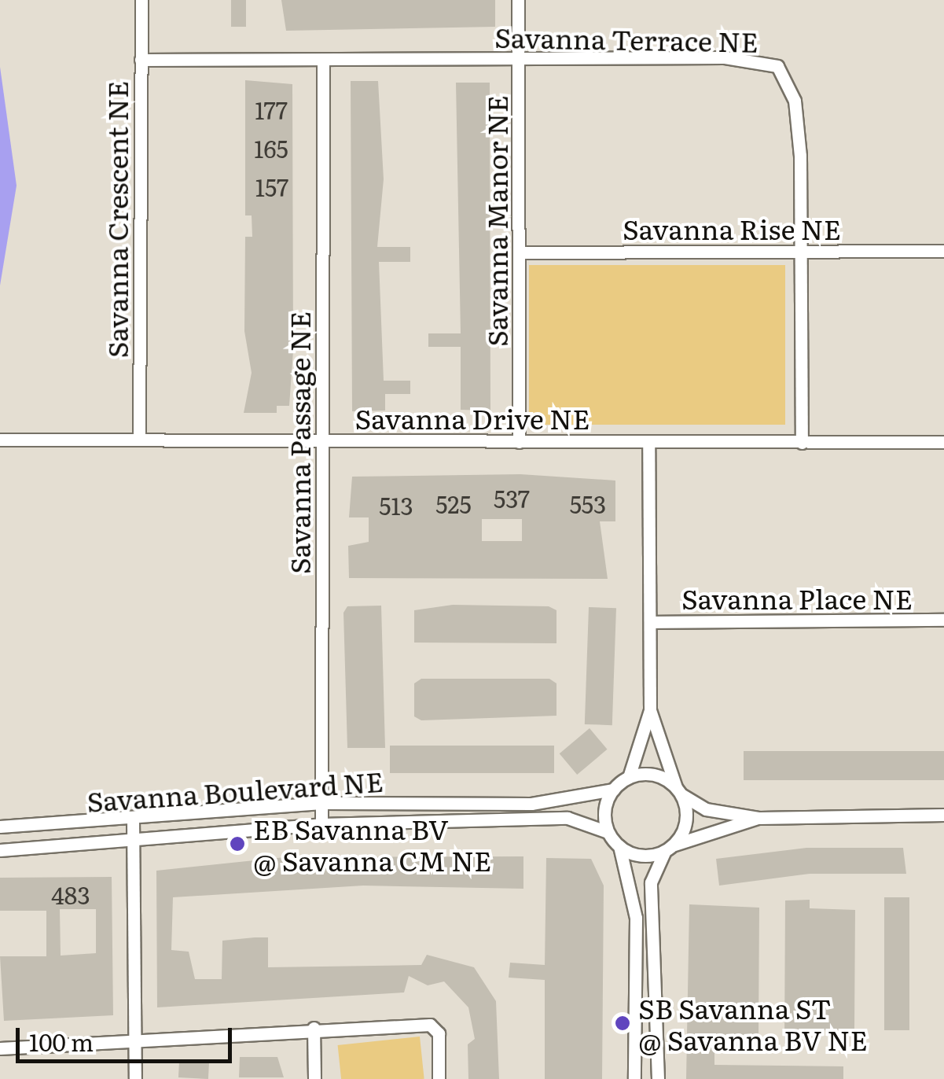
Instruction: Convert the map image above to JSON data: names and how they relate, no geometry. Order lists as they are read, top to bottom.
{
  "streets": {
    "street": [
      "Savanna Terrace NE",
      "Savanna Crescent NE",
      "Savanna Manor NE",
      "Savanna Rise NE",
      "Savanna Drive NE",
      "Savanna Passage NE",
      "Savanna Place NE",
      "Savanna Boulevard NE"
    ]
  },
  "crossings": [
    ["Savanna Terrace NE", "Savanna Crescent NE"],
    ["Savanna Terrace NE", "Savanna Manor NE"],
    ["Savanna Terrace NE", "Savanna Rise NE"],
    ["Savanna Terrace NE", "Savanna Drive NE"],
    ["Savanna Terrace NE", "Savanna Passage NE"],
    ["Savanna Crescent NE", "Savanna Drive NE"],
    ["Savanna Manor NE", "Savanna Rise NE"],
    ["Savanna Manor NE", "Savanna Drive NE"],
    ["Savanna Drive NE", "Savanna Passage NE"],
    ["Savanna Passage NE", "Savanna Boulevard NE"]
  ],
  "places": ["EB Savanna BV @ Savanna CM NE", "SB Savanna ST @ Savanna BV NE"],
  "house_numbers": [
    "177",
    "165",
    "157",
    "537",
    "525",
    "553",
    "513",
    "483"
  ],
  "scale_bar": "100 m"
}
